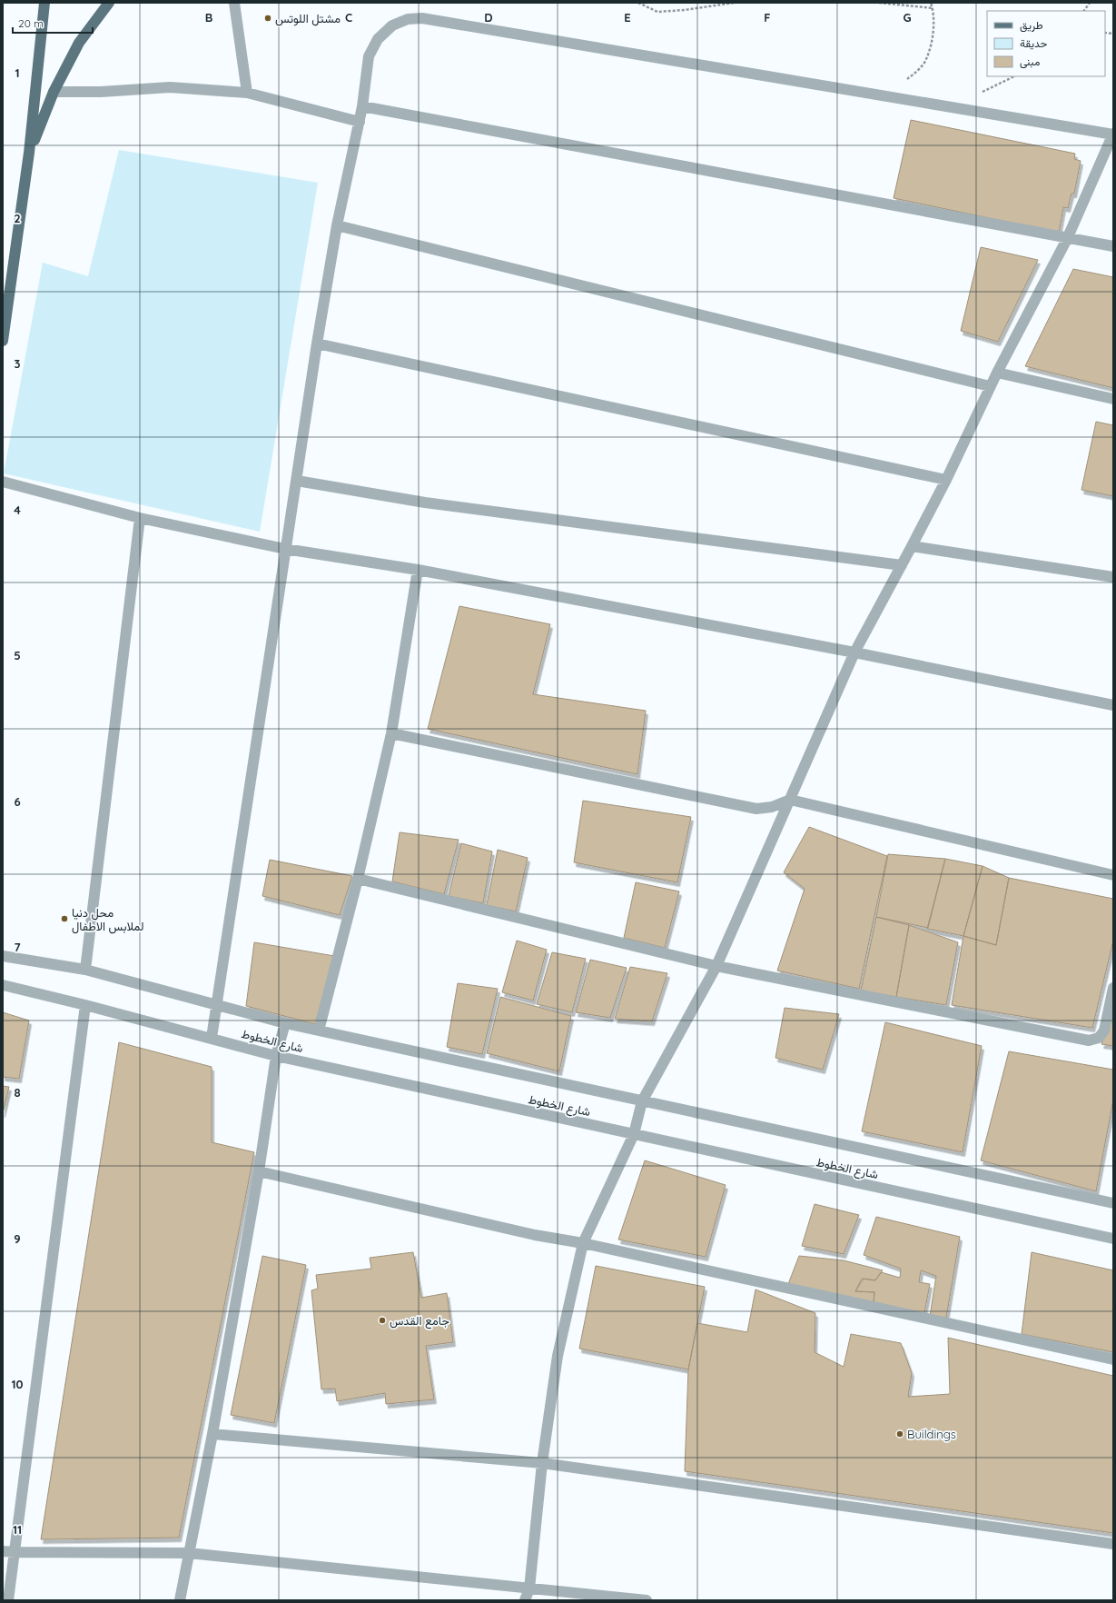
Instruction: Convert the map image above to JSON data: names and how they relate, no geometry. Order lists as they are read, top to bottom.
{
  "streets": {
    "street": ["شارع الخطوط"]
  },
  "places": [
    "مشتل اللوتس",
    "محل دنيا لملابس الاطفال",
    "جامع القدس",
    "Buildings"
  ],
  "legend": ["طريق", "حديقة", "مبنى"],
  "scale_bar": "20 m",
  "grid": {
    "columns": [
      "B",
      "C",
      "D",
      "E",
      "F",
      "G"
    ],
    "rows": [
      "1",
      "2",
      "3",
      "4",
      "5",
      "6",
      "7",
      "8",
      "9",
      "10",
      "11"
    ]
  }
}
